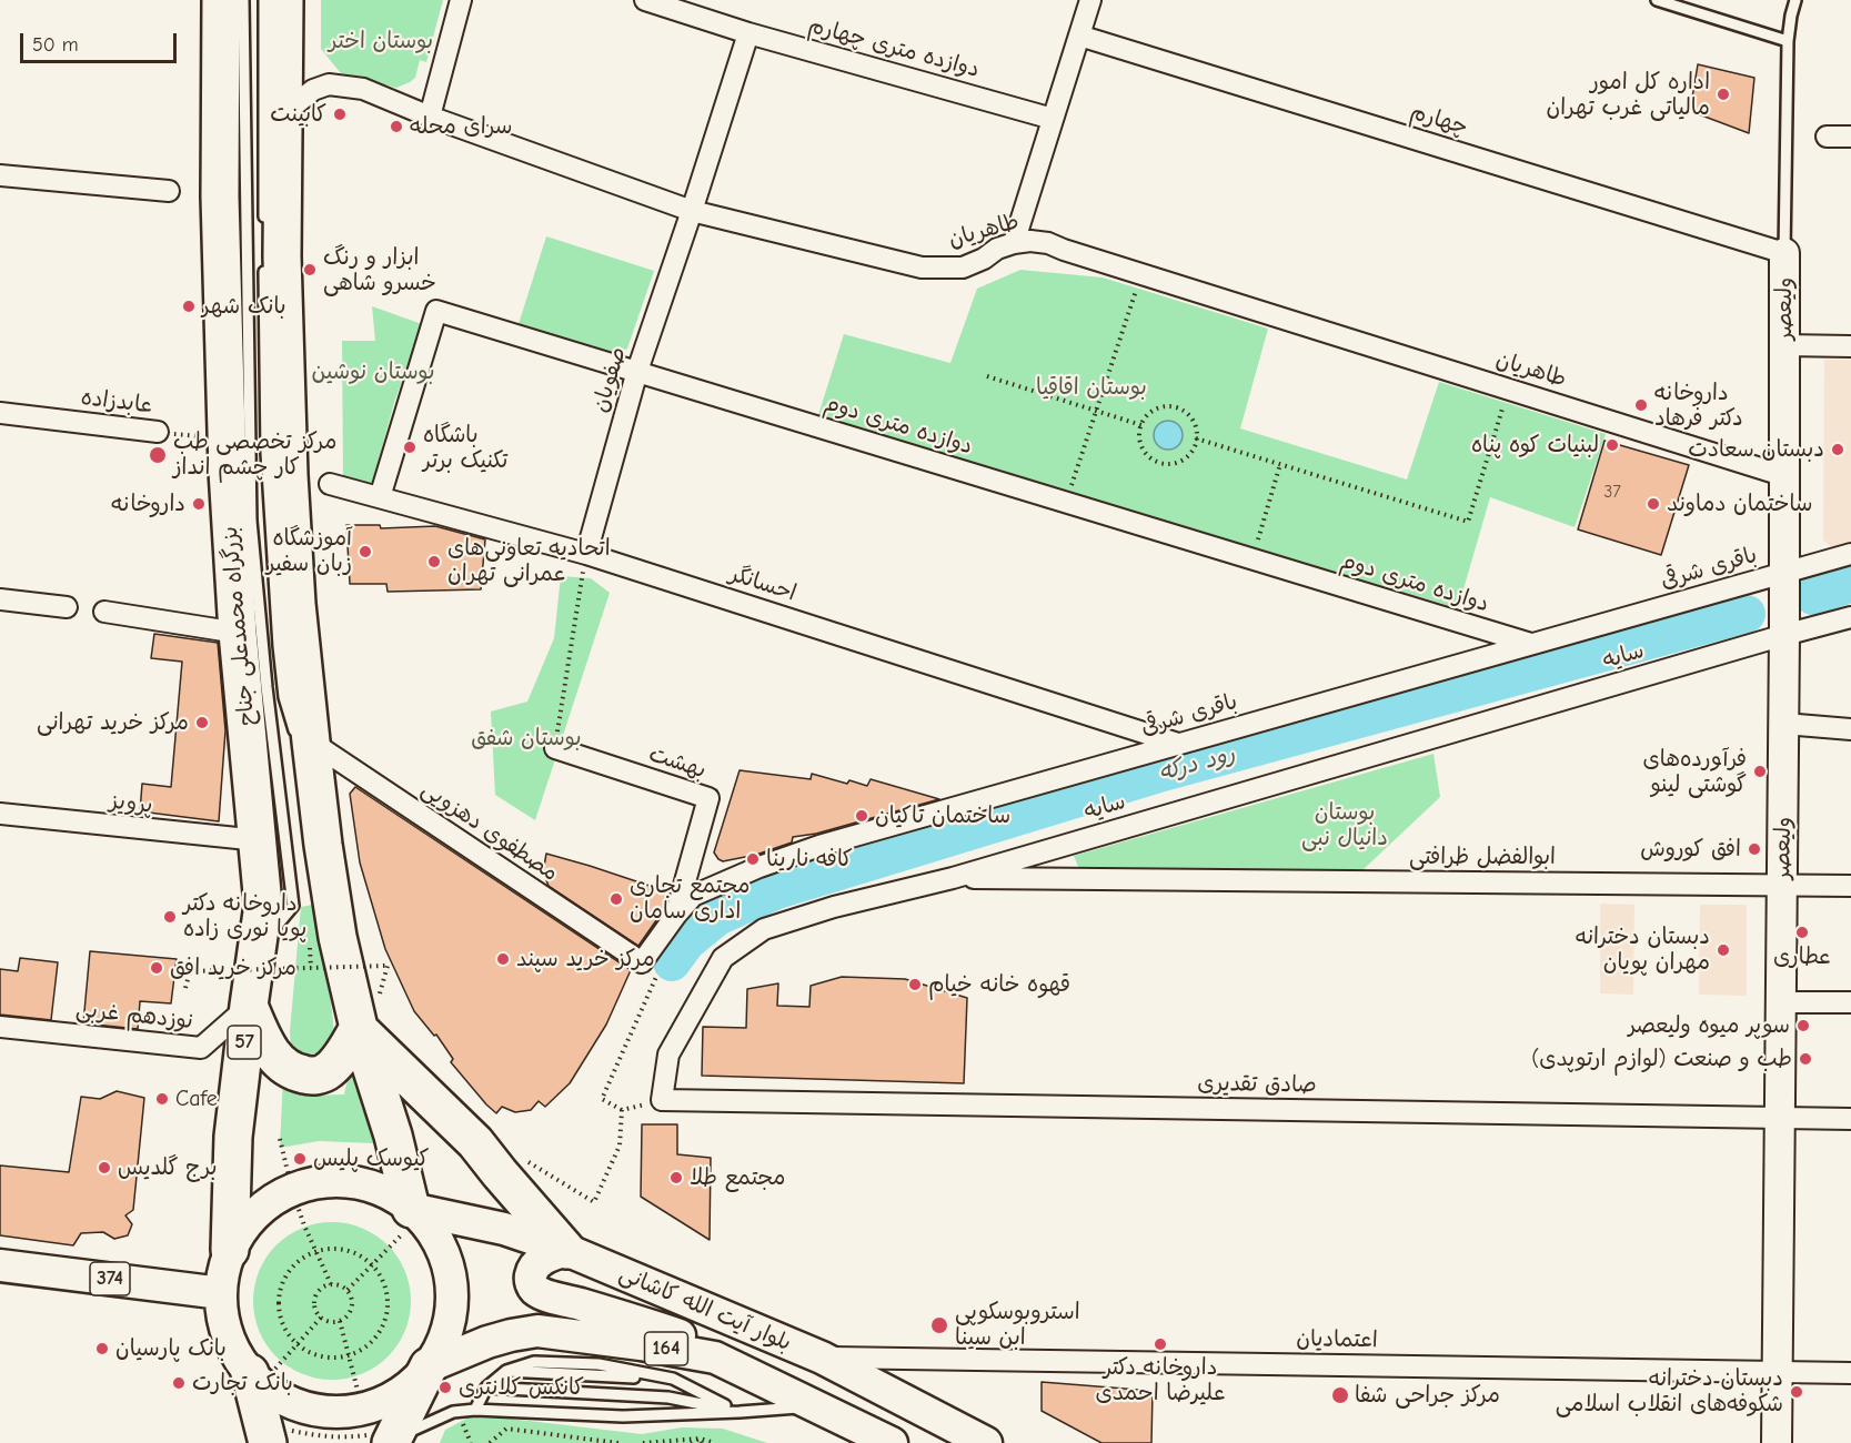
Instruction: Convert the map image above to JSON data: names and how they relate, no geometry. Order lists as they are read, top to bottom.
{
  "streets": {
    "highway": ["بزرگراه محمدعلی جناح", "57"],
    "main road": [
      "ولیعصر",
      "374",
      "بلوار آیت الله کاشانی",
      "164"
    ],
    "street": [
      "دوازده متری چهارم",
      "چهارم",
      "طاهریان",
      "صفویان",
      "عابدزاده",
      "دوازده متری دوم",
      "باقری شرقی",
      "احسانگر",
      "سایه",
      "بهشت",
      "پرویز",
      "مصطفوی دهزویی",
      "ابوالفضل ظرافتی",
      "نوزدهم غربی",
      "صادق تقدیری",
      "اعتمادیان"
    ]
  },
  "crossings": [
    ["دوازده متری چهارم", "صفویان"],
    ["چهارم", "ولیعصر"],
    ["طاهریان", "ولیعصر"],
    ["طاهریان", "صفویان"],
    ["ولیعصر", "باقری شرقی"],
    ["ولیعصر", "سایه"],
    ["ولیعصر", "ابوالفضل ظرافتی"],
    ["ولیعصر", "صادق تقدیری"],
    ["ولیعصر", "اعتمادیان"],
    ["صفویان", "دوازده متری دوم"],
    ["صفویان", "احسانگر"],
    ["عابدزاده", "بزرگراه محمدعلی جناح"],
    ["دوازده متری دوم", "باقری شرقی"],
    ["دوازده متری دوم", "احسانگر"],
    ["باقری شرقی", "احسانگر"],
    ["باقری شرقی", "بهشت"],
    ["باقری شرقی", "مصطفوی دهزویی"],
    ["بزرگراه محمدعلی جناح", "پرویز"],
    ["بزرگراه محمدعلی جناح", "نوزدهم غربی"],
    ["سایه", "ابوالفضل ظرافتی"],
    ["سایه", "صادق تقدیری"],
    ["بلوار آیت الله کاشانی", "اعتمادیان"]
  ],
  "water": ["رود درکه"],
  "parks": [
    "بوستان اختر",
    "بوستان نوشین",
    "بوستان اقاقیا",
    "بوستان شفق",
    "بوستان دانیال نبی"
  ],
  "places": [
    "اداره کل امور مالیاتی غرب تهران",
    "کابینت",
    "سرای محله",
    "ابزار و رنگ خسرو شاهی",
    "بانک شهر",
    "داروخانه دکتر فرهاد",
    "لبنیات کوه پناه",
    "باشگاه تکنیک برتر",
    "دبستان سعادت",
    "مرکز تخصصی طب کار چشم انداز",
    "داروخانه",
    "ساختمان دماوند",
    "آموزشگاه زبان سفیر",
    "اتحادیه تعاونی‌های عمرانی تهران",
    "مرکز خرید تهرانی",
    "فرآورده‌های گوشتی لینو",
    "ساختمان تاکیان",
    "افق کوروش",
    "کافه نارینا",
    "مجتمع تجاری اداری سامان",
    "داروخانه دکتر پویا نوری زاده",
    "عطاری",
    "دبستان دخترانه مهران پويان",
    "مرکز خرید سپند",
    "مرکز خرید افق",
    "قهوه خانه خیام",
    "سوپر میوه ولیعصر",
    "طب و صنعت (لوازم ارتوپدی)",
    "Cafe",
    "کیوسک پلیس",
    "برج گلدیس",
    "مجتمع طلا",
    "استروبوسکوپی ابن سینا",
    "داروخانه دکتر علیرضا احمدی",
    "بانک پارسیان",
    "بانک تجارت",
    "کانکس کلانتری",
    "دبستان دخترانه شکوفه‌های انقلاب اسلامی",
    "مرکز جراحی شفا"
  ],
  "house_numbers": ["37"],
  "scale_bar": "50 m"
}
